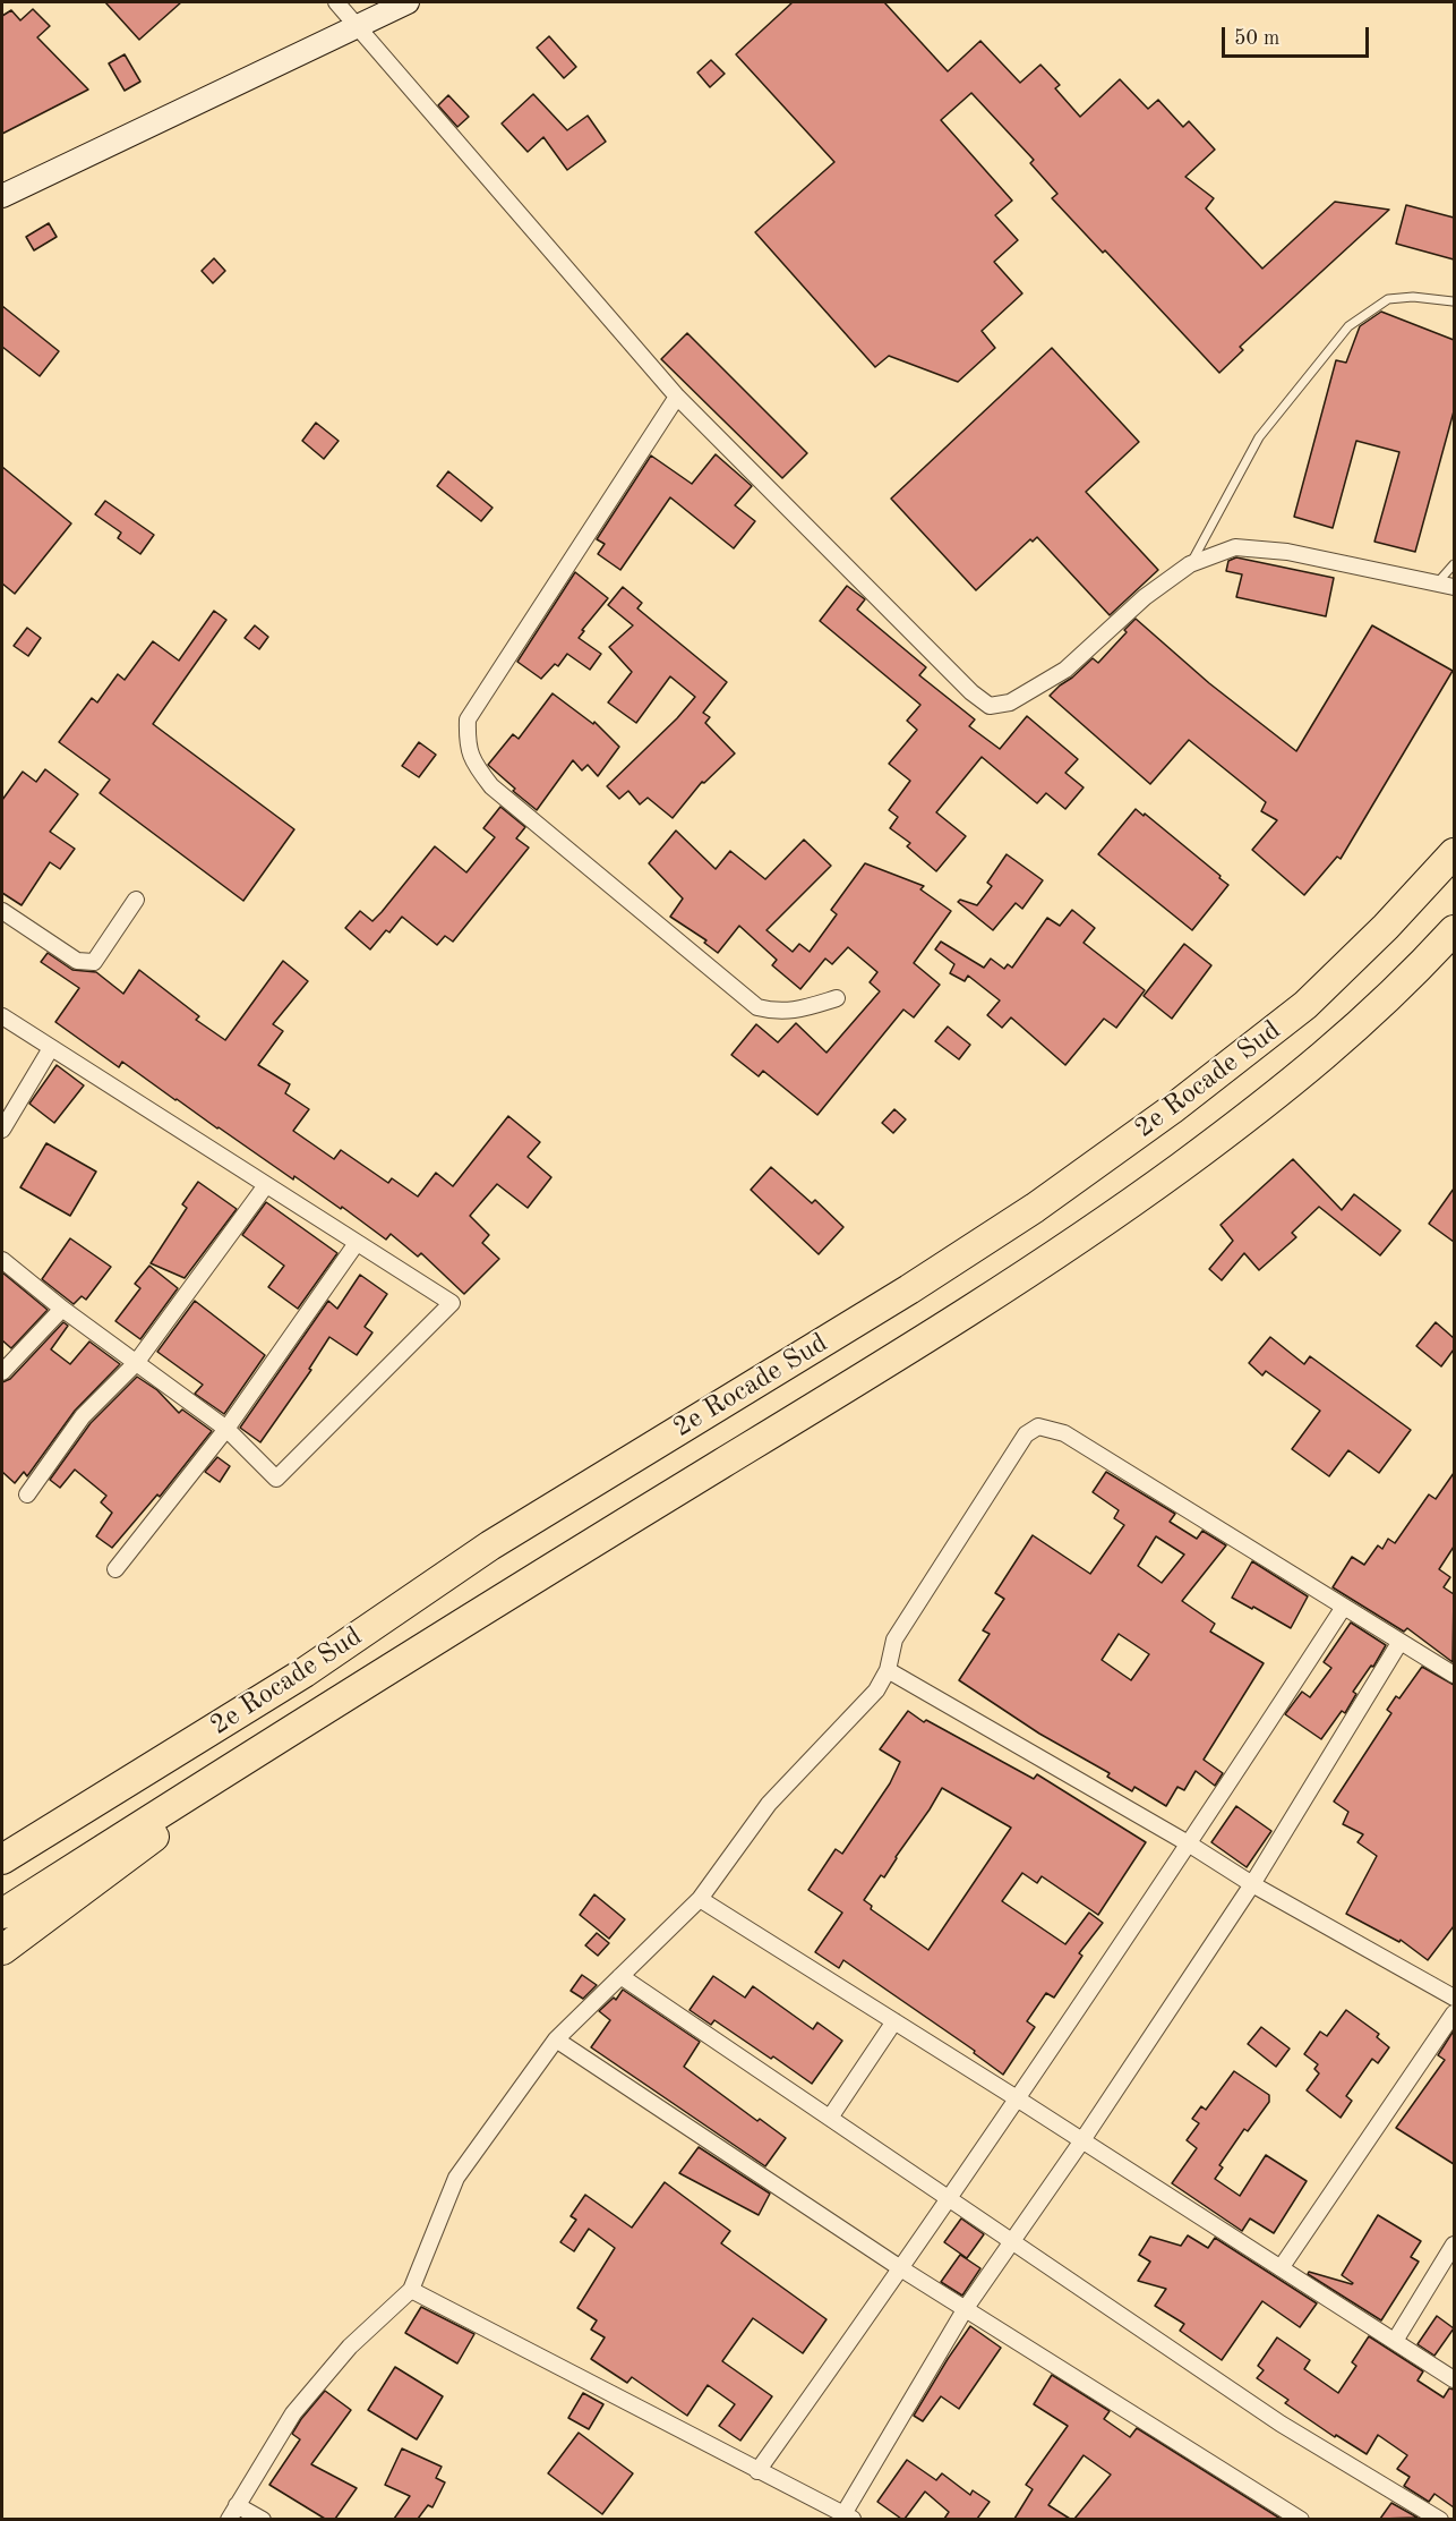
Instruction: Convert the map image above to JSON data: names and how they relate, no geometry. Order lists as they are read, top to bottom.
{
  "streets": {
    "highway": ["2e Rocade Sud"]
  },
  "scale_bar": "50 m"
}
